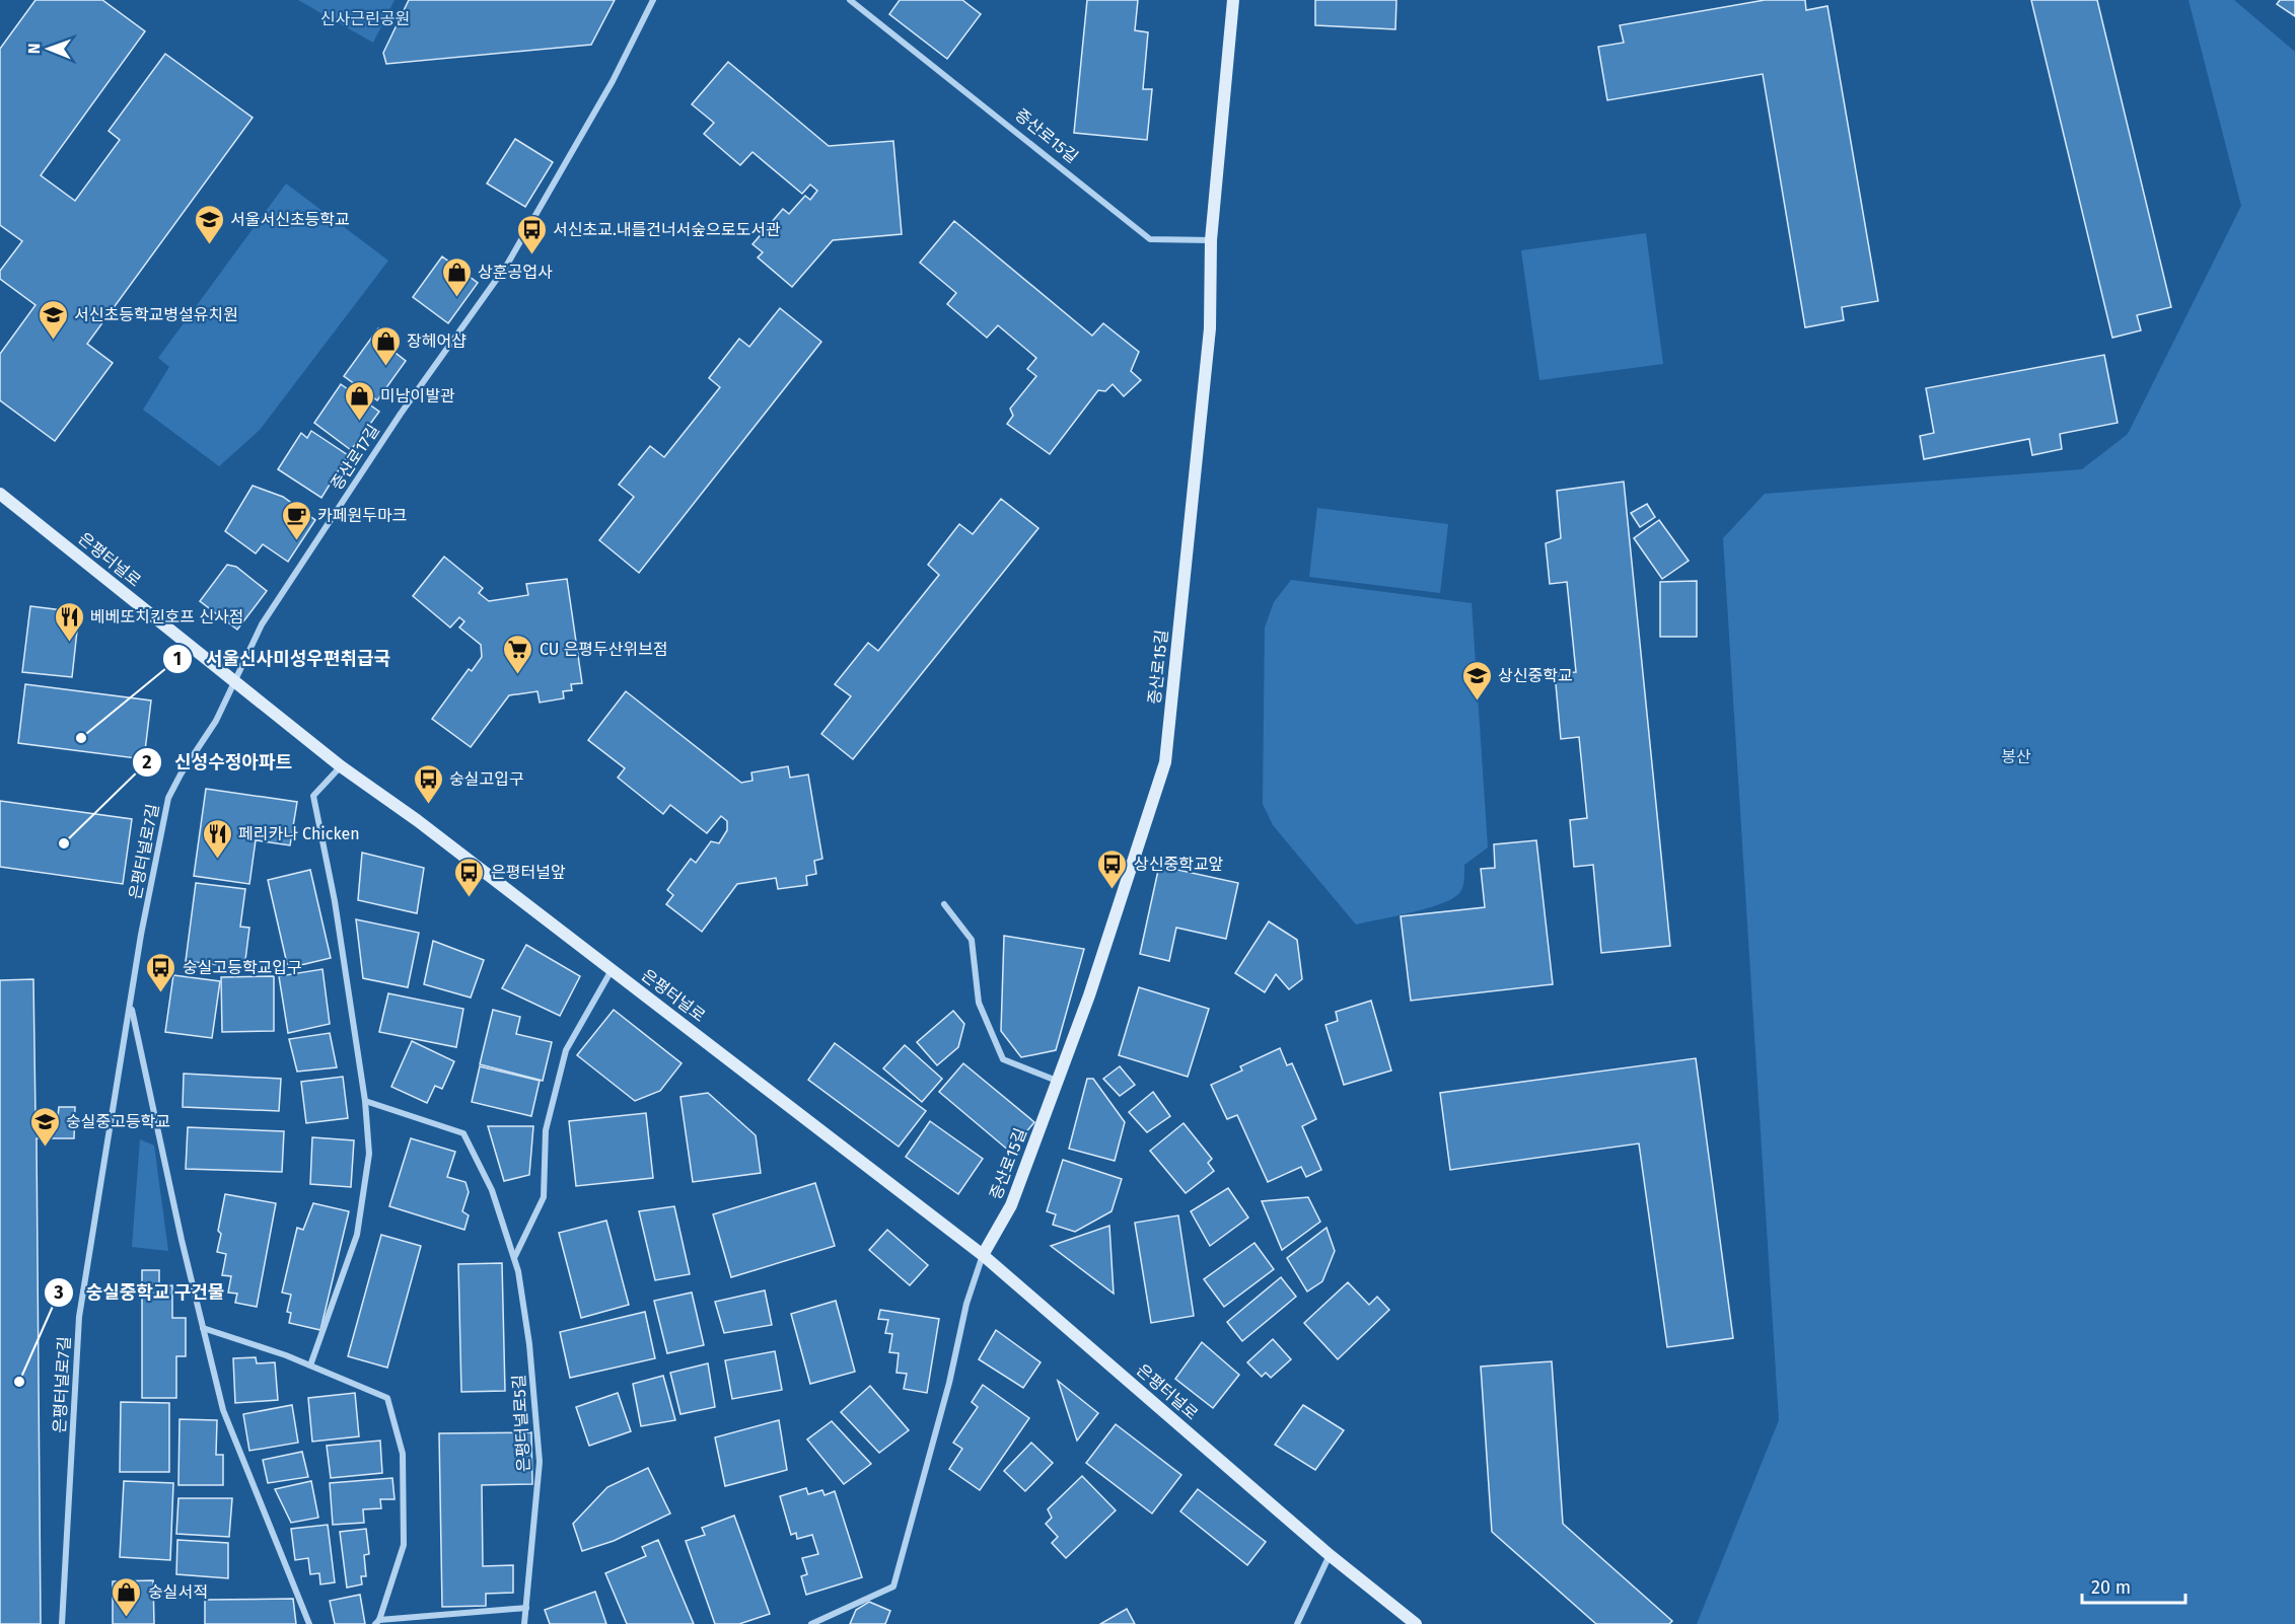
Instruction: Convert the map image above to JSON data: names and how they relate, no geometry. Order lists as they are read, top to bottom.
{
  "streets": {
    "main road": ["증산로15길", "은평터널로"],
    "street": ["증산로17길", "은평터널로7길", "은평터널로5길"]
  },
  "crossings": [
    ["증산로15길", "은평터널로"],
    ["증산로17길", "은평터널로"],
    ["증산로17길", "은평터널로7길"],
    ["은평터널로", "은평터널로7길"]
  ],
  "parks": ["신사근린공원", "봉산"],
  "places": {
    "school or university": [
      "서울서신초등학교",
      "서신초등학교병설유치원",
      "상신중학교",
      "숭실중고등학교"
    ],
    "bus stop": [
      "서신초교.내를건너서숲으로도서관",
      "숭실고입구",
      "상신중학교앞",
      "은평터널앞",
      "숭실고등학교입구"
    ],
    "shop": [
      "상훈공업사",
      "장헤어샵",
      "미남이발관",
      "숭실서적"
    ],
    "cafe": ["카페원두마크"],
    "restaurant": ["베베또치킨호프 신사점", "페리카나 Chicken"],
    "supermarket": ["CU 은평두산위브점"],
    "other": ["서울신사미성우편취급국", "신성수정아파트", "숭실중학교 구건물"]
  },
  "scale_bar": "20 m",
  "north": "left"
}
